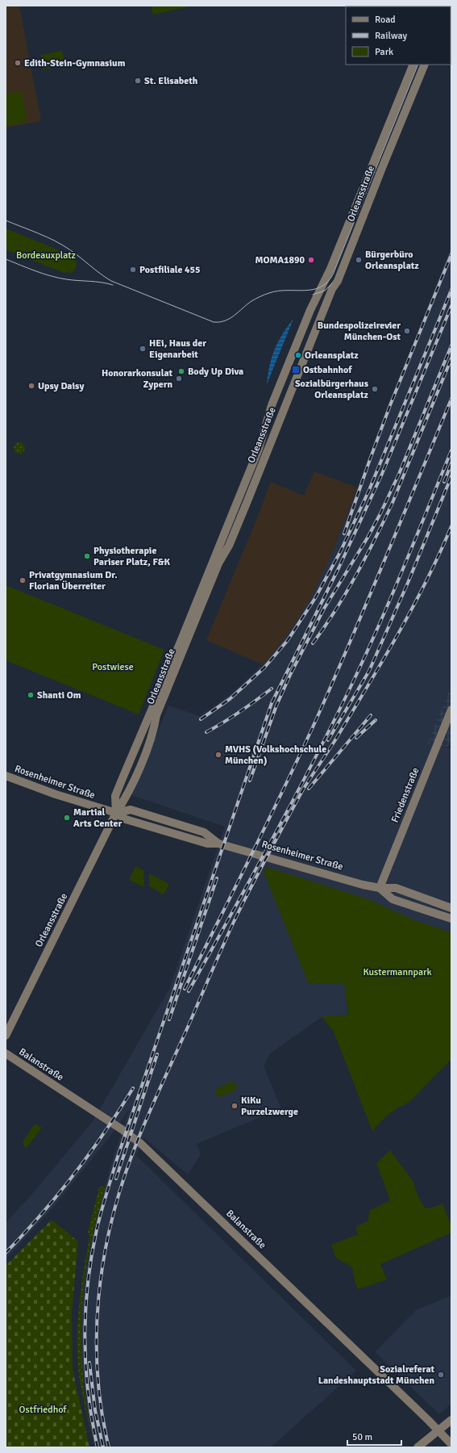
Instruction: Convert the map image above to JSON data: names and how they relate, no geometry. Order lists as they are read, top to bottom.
{
  "streets": {
    "main road": [
      "Orleansstraße",
      "Rosenheimer Straße",
      "Friedenstraße",
      "Balanstraße"
    ]
  },
  "crossings": [
    ["Orleansstraße", "Rosenheimer Straße"],
    ["Rosenheimer Straße", "Friedenstraße"]
  ],
  "parks": [
    "Bordeauxplatz",
    "Postwiese",
    "Kustermannpark",
    "Ostfriedhof"
  ],
  "places": {
    "other": [
      "Edith-Stein-Gymnasium",
      "St. Elisabeth",
      "MOMA1890",
      "Bürgerbüro Orleansplatz",
      "Postfiliale 455",
      "Bundespolizeirevier München-Ost",
      "HEi, Haus der Eigenarbeit",
      "Orleansplatz",
      "Body Up Diva",
      "Honorarkonsulat Zypern",
      "Upsy Daisy",
      "Sozialbürgerhaus Orleansplatz",
      "Physiotherapie Pariser Platz, F&K",
      "Privatgymnasium Dr. Florian Überreiter",
      "Shanti Om",
      "MVHS (Volkshochschule München)",
      "Martial Arts Center",
      "KiKu Purzelzwerge",
      "Sozialreferat Landeshauptstadt München"
    ],
    "transit": ["Ostbahnhof"]
  },
  "legend": ["Road", "Railway", "Park"],
  "scale_bar": "50 m"
}
